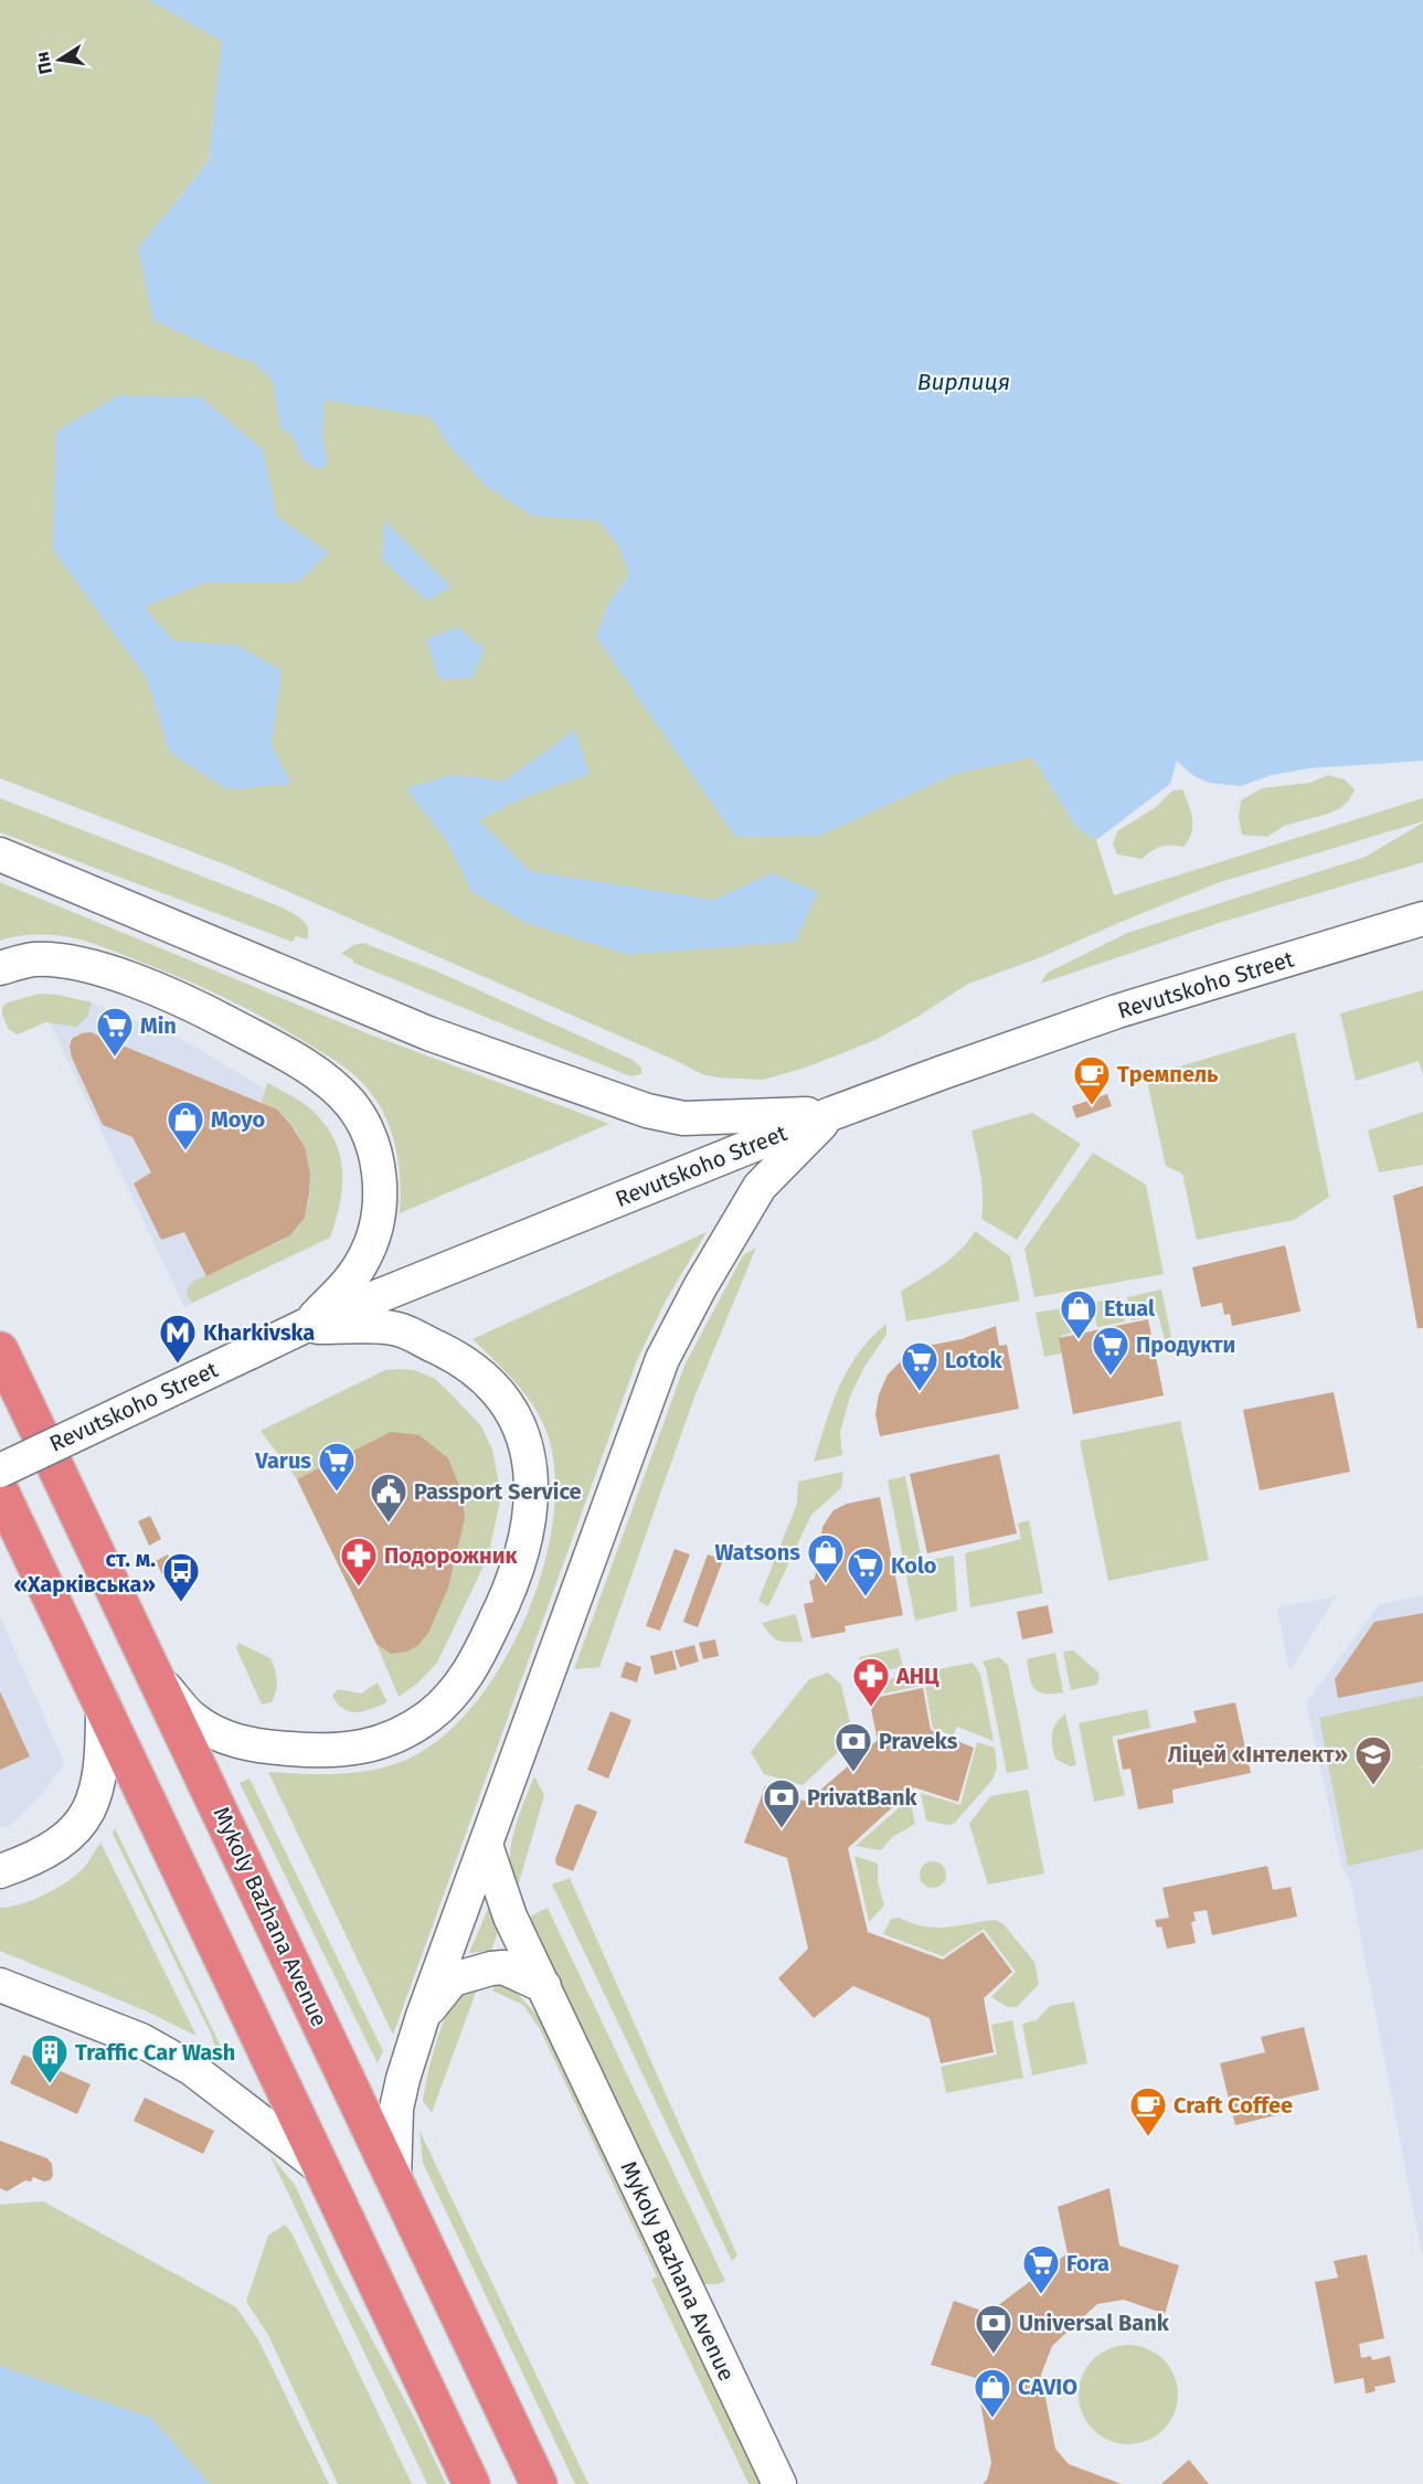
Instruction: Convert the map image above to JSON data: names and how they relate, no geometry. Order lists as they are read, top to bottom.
{
  "streets": {
    "highway": ["Mykoly Bazhana Avenue"],
    "street": ["Revutskoho Street"]
  },
  "water": ["Вирлиця"],
  "places": {
    "supermarket": [
      "Min",
      "Продукти",
      "Lotok",
      "Varus",
      "Kolo",
      "Fora"
    ],
    "cafe": ["Тремпель", "Craft Coffee"],
    "shop": [
      "Moyo",
      "Etual",
      "Watsons",
      "CAVIO"
    ],
    "metro station": ["Kharkivska"],
    "public building": ["Passport Service"],
    "pharmacy": ["Подорожник", "АНЦ"],
    "bus stop": ["ст. м. «Харківська»"],
    "bank": ["Praveks", "PrivatBank", "Universal Bank"],
    "school or university": ["Ліцей «Інтелект»"],
    "building": ["Traffic Car Wash"]
  },
  "north": "left"
}
